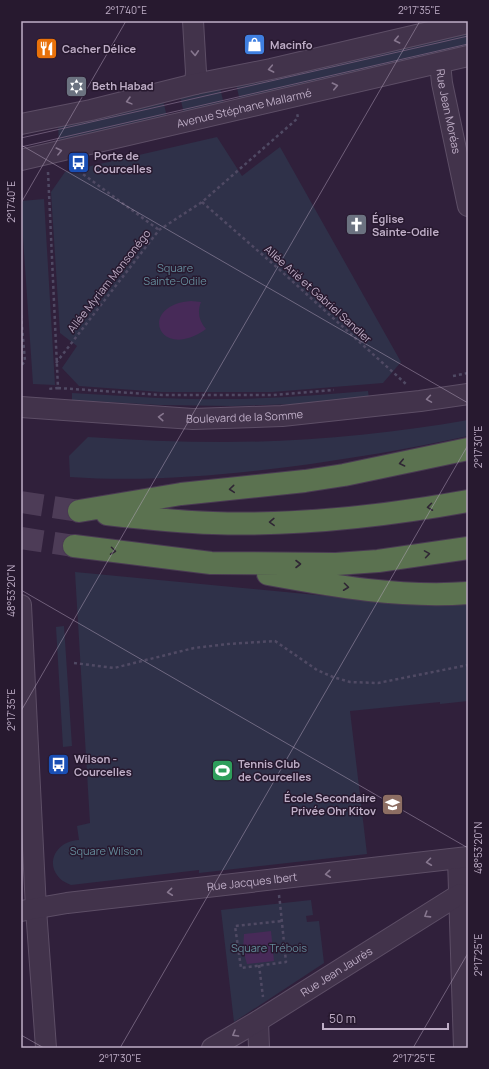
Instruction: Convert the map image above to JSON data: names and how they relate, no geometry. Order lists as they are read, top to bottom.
{
  "streets": {
    "street": [
      "Avenue Stéphane Mallarmé",
      "Rue Jean Moréas",
      "Boulevard de la Somme",
      "Rue Jacques Ibert",
      "Rue Jean Jaurès"
    ],
    "path": ["Allée Myriam Monsonégo", "Allée Arié et Gabriel Sandler"]
  },
  "crossings": [
    ["Avenue Stéphane Mallarmé", "Rue Jean Moréas"],
    ["Allée Myriam Monsonégo", "Allée Arié et Gabriel Sandler"]
  ],
  "one_way": ["Boulevard de la Somme", "Rue Jacques Ibert", "Rue Jean Jaurès"],
  "parks": ["Square Sainte-Odile", "Square Wilson", "Square Trébois"],
  "places": {
    "shop": ["Macinfo"],
    "restaurant": ["Cacher Délice"],
    "synagogue": ["Beth Habad"],
    "bus stop": ["Porte de Courcelles", "Wilson - Courcelles"],
    "church": ["Église Sainte-Odile"],
    "sports": ["Tennis Club de Courcelles"],
    "school or university": ["École Secondaire Privée Ohr Kitov"]
  },
  "scale_bar": "50 m",
  "coordinates": [
    "2°17'40\"E",
    "2°17'35\"E",
    "2°17'30\"E",
    "48°53'20\"N",
    "2°17'25\"E"
  ]
}
